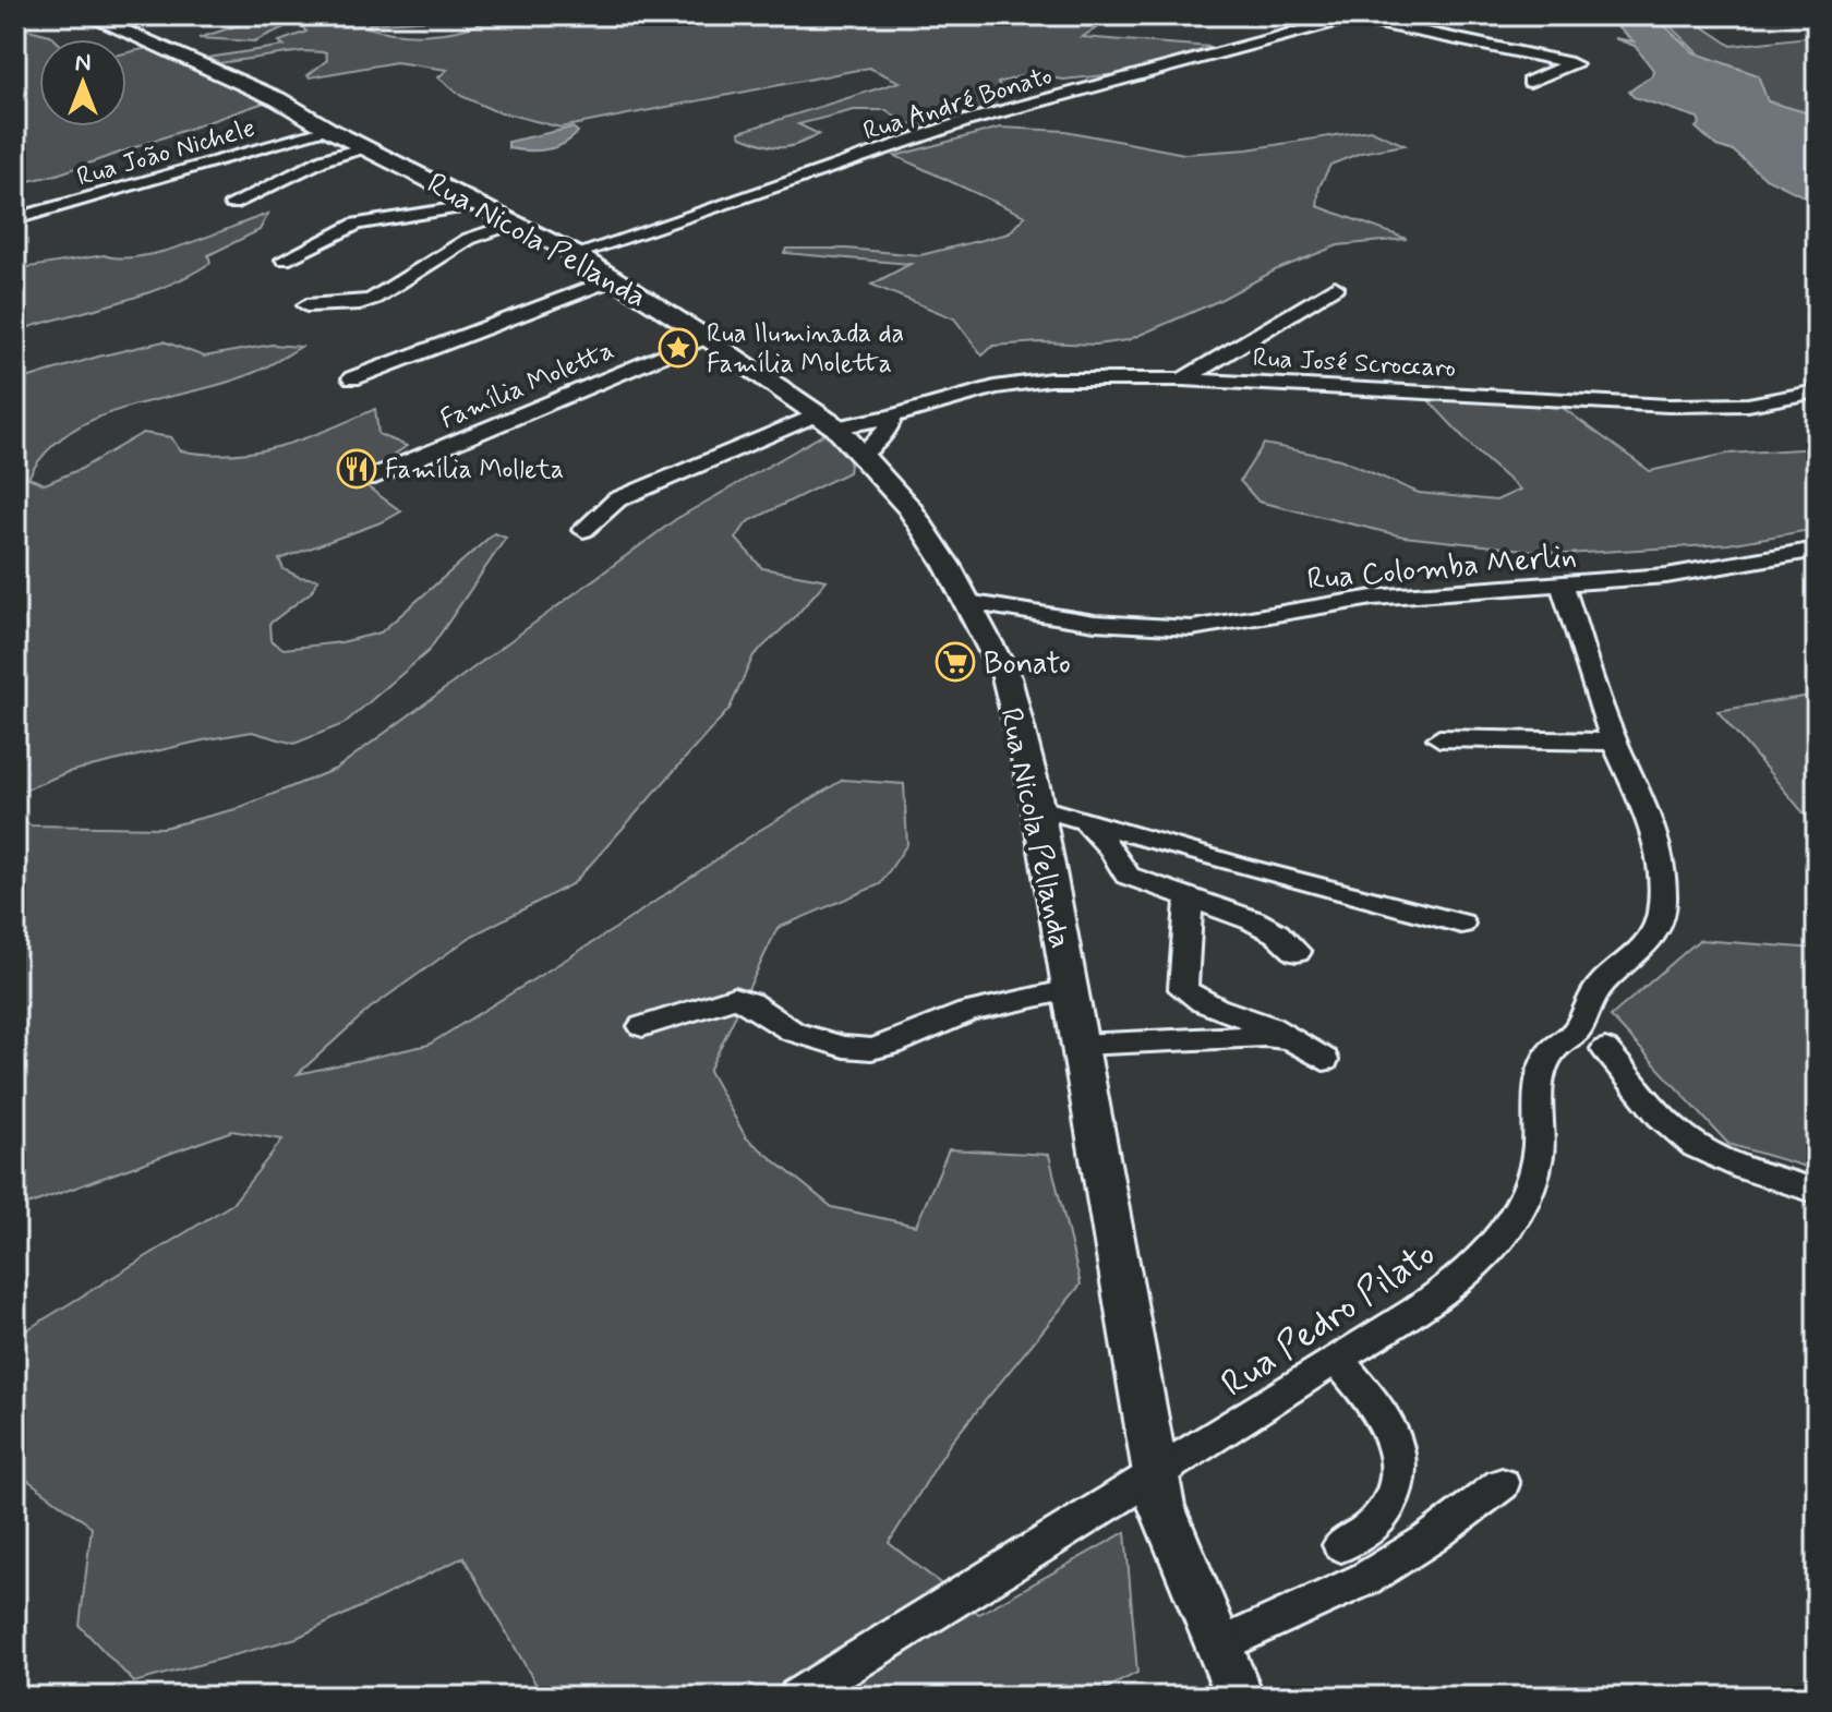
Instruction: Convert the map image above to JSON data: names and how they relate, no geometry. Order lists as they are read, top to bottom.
{
  "streets": {
    "main road": ["Rua Nicola Pellanda"],
    "street": [
      "Rua André Bonato",
      "Rua João Nichele",
      "Rua José Scroccaro",
      "Família Moletta",
      "Rua Colomba Merlin",
      "Rua Pedro Pilato"
    ]
  },
  "crossings": [
    ["Rua André Bonato", "Rua Nicola Pellanda"],
    ["Rua João Nichele", "Rua Nicola Pellanda"],
    ["Rua Nicola Pellanda", "Rua José Scroccaro"],
    ["Rua Nicola Pellanda", "Família Moletta"],
    ["Rua Nicola Pellanda", "Rua Colomba Merlin"],
    ["Rua Nicola Pellanda", "Rua Pedro Pilato"],
    ["Rua Colomba Merlin", "Rua Pedro Pilato"]
  ],
  "places": {
    "place": ["Rua Iluminada da Família Moletta"],
    "restaurant": ["Família Molleta"],
    "supermarket": ["Bonato"]
  },
  "north": "top"
}
